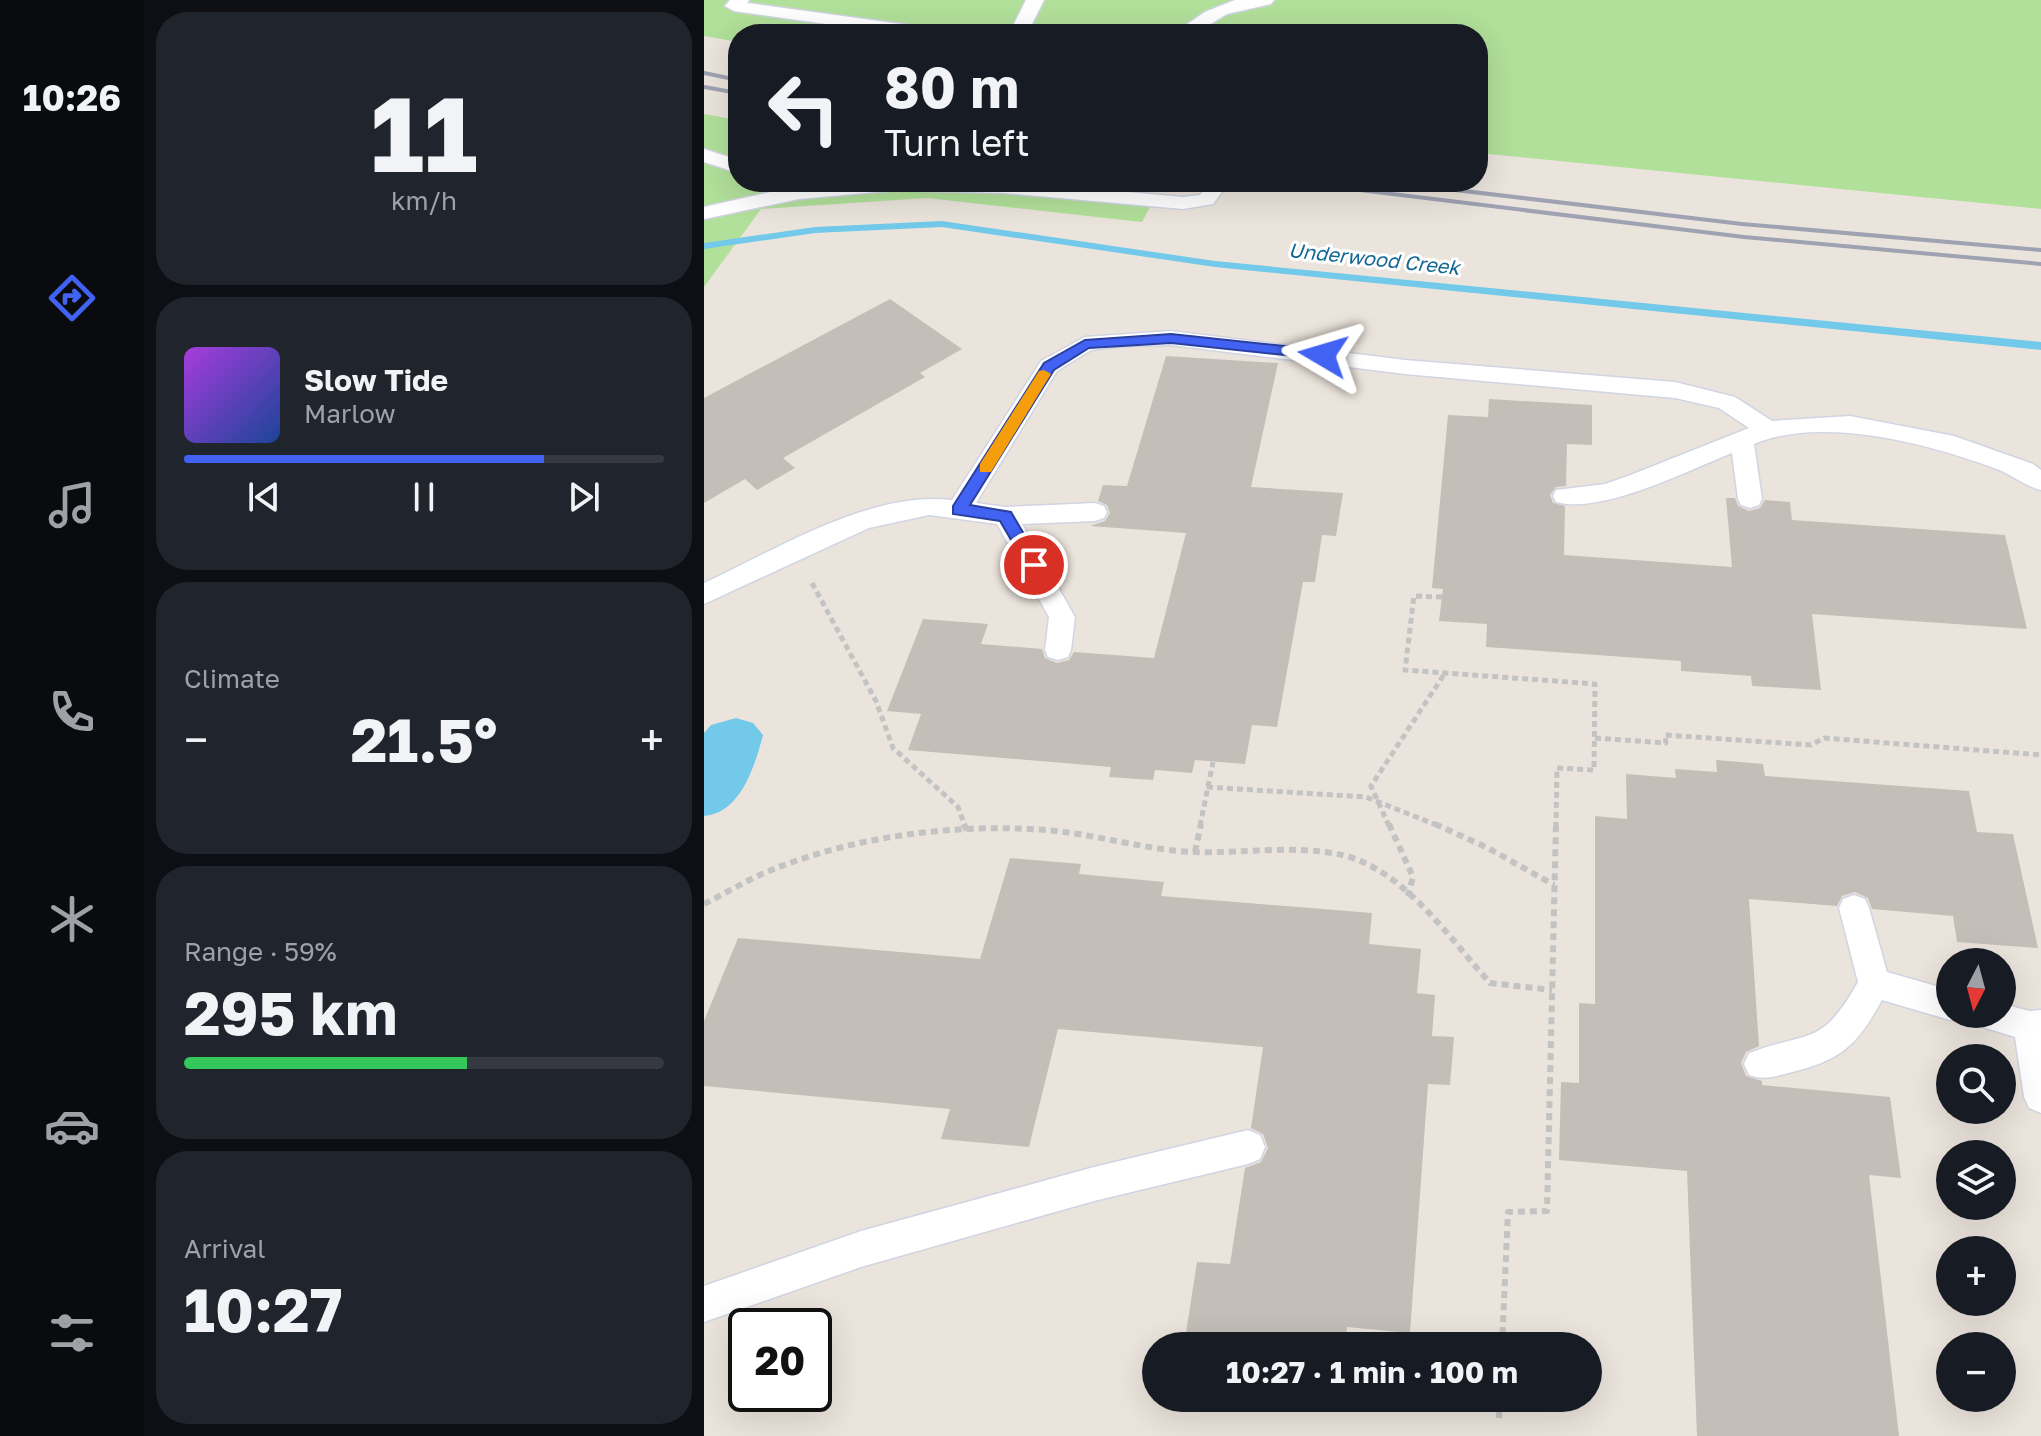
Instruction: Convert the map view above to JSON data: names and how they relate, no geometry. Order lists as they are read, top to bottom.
{
  "water": ["Underwood Creek"],
  "north": "bottom",
  "page": {
    "tabs": "10:26",
    "tile": [
      ["11", "km/h"],
      "Climate",
      ["Range · 59%", "295 km"],
      ["Arrival", "10:27"]
    ],
    "turn": ["80 m", "Turn left"],
    "song": ["Slow Tide", "Marlow"],
    "heat": ["−", "21.5°", "+"],
    "map_buttons": ["+", "−"],
    "limit": "20",
    "trip": "10:27 · 1 min · 100 m"
  }
}
